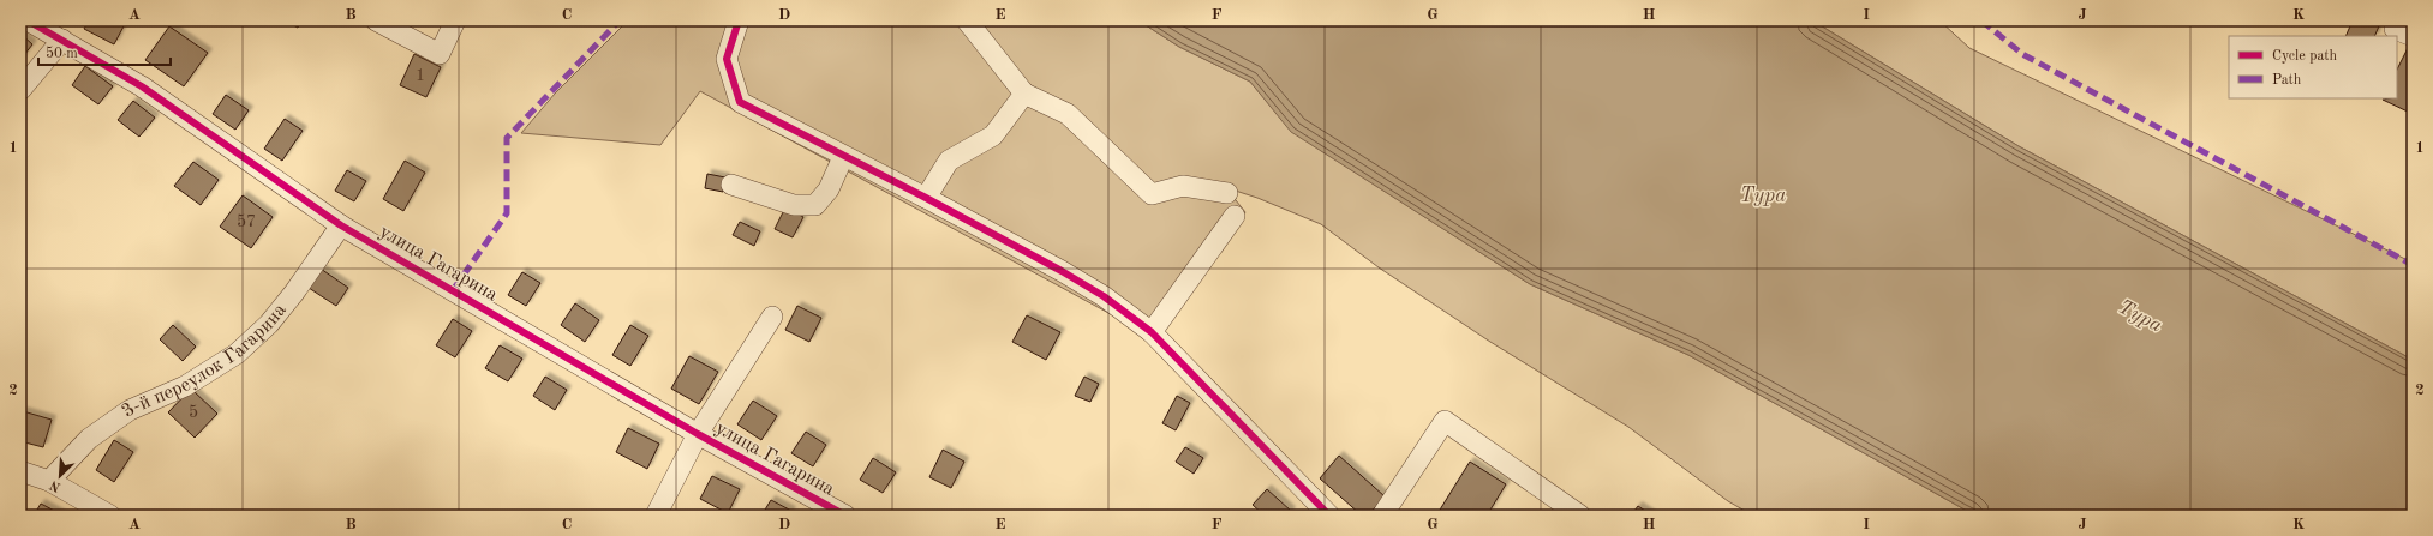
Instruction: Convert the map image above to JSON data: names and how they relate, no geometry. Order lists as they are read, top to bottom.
{
  "streets": {
    "street": ["улица Гагарина", "3-й переулок Гагарина"]
  },
  "crossings": [
    ["улица Гагарина", "3-й переулок Гагарина"]
  ],
  "water": ["Тура"],
  "house_numbers": ["1", "57", "5"],
  "legend": ["Cycle path", "Path"],
  "scale_bar": "50 m",
  "north": "bottom left",
  "grid": {
    "columns": [
      "A",
      "B",
      "C",
      "D",
      "E",
      "F",
      "G",
      "H",
      "I",
      "J",
      "K"
    ],
    "rows": ["1", "2"]
  }
}
